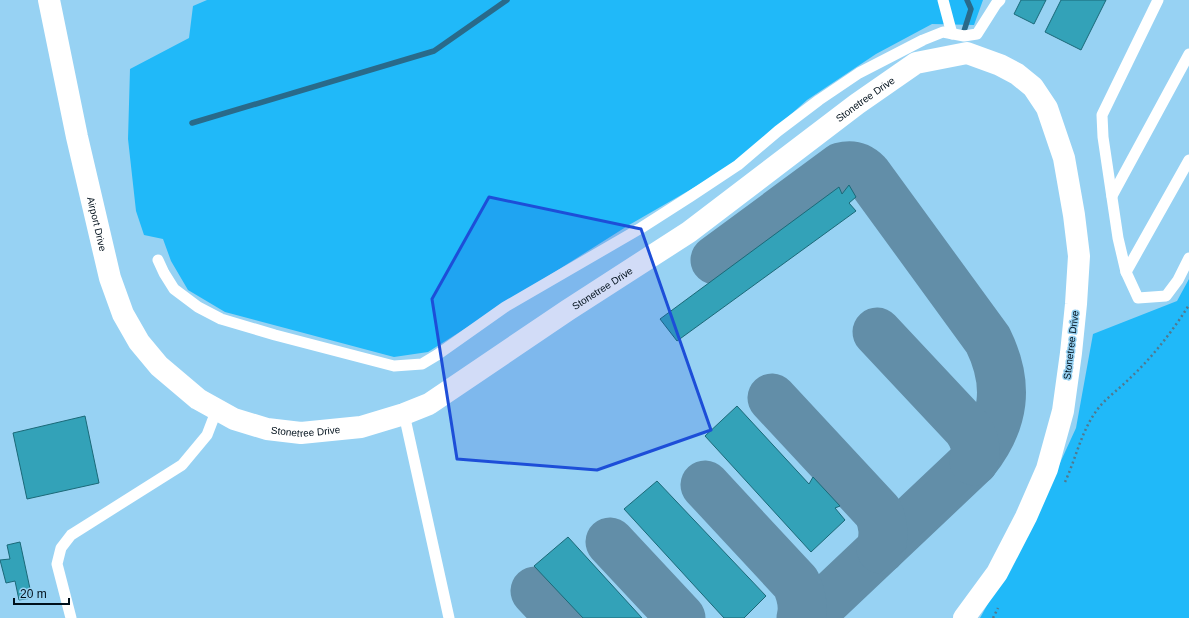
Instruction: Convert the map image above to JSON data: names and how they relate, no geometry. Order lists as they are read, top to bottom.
{
  "streets": {
    "street": ["Stonetree Drive", "Airport Drive"]
  },
  "crossings": [
    ["Stonetree Drive", "Airport Drive"]
  ],
  "scale_bar": "20 m"
}
